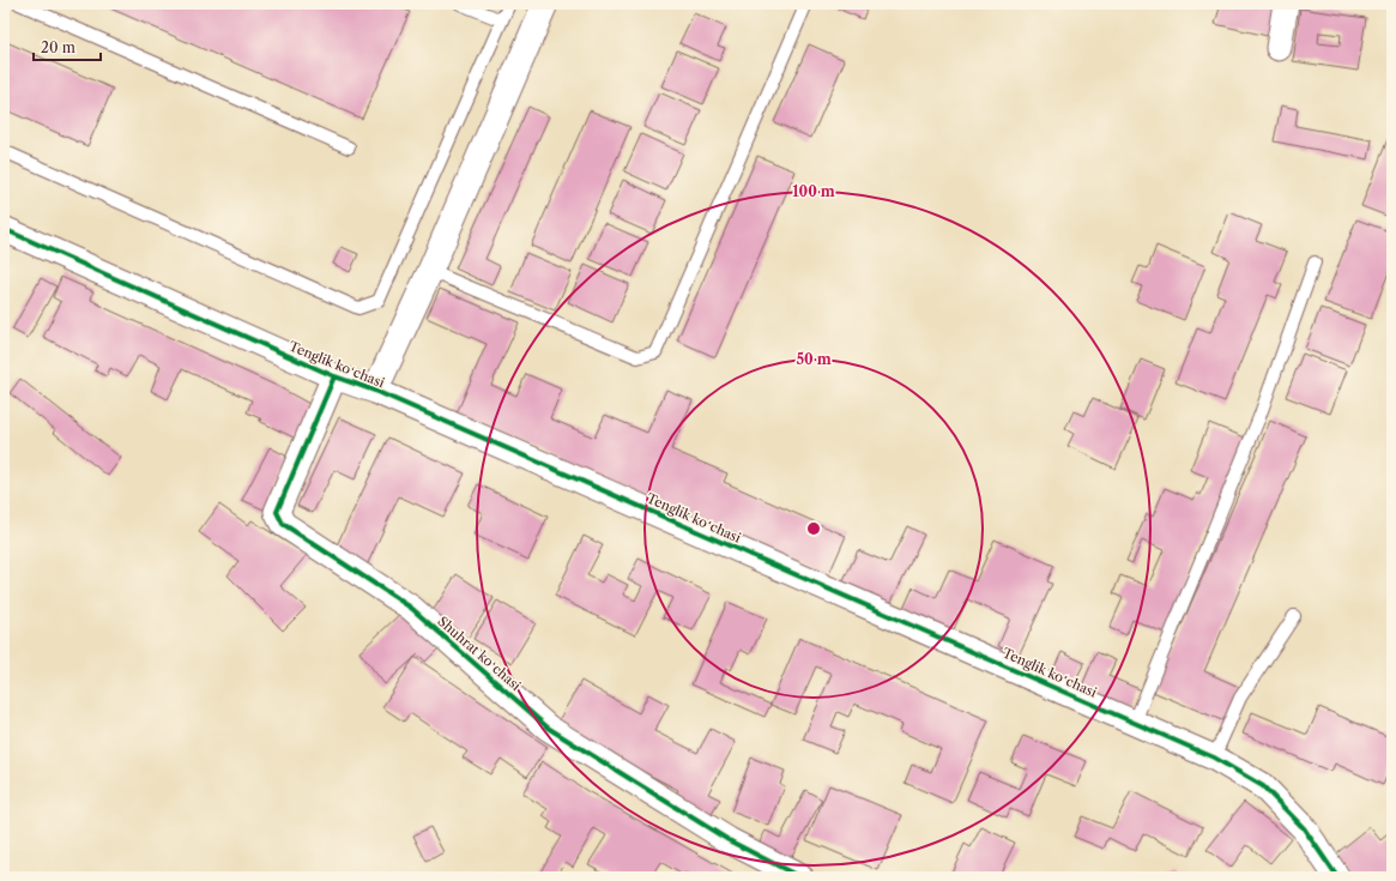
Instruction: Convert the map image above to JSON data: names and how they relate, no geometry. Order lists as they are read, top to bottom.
{
  "streets": {
    "street": ["Tenglik koʻchasi", "Shuhrat koʻchasi"]
  },
  "crossings": [
    ["Tenglik koʻchasi", "Shuhrat koʻchasi"]
  ],
  "scale_bar": "20 m",
  "rings": ["100 m", "50 m"]
}
